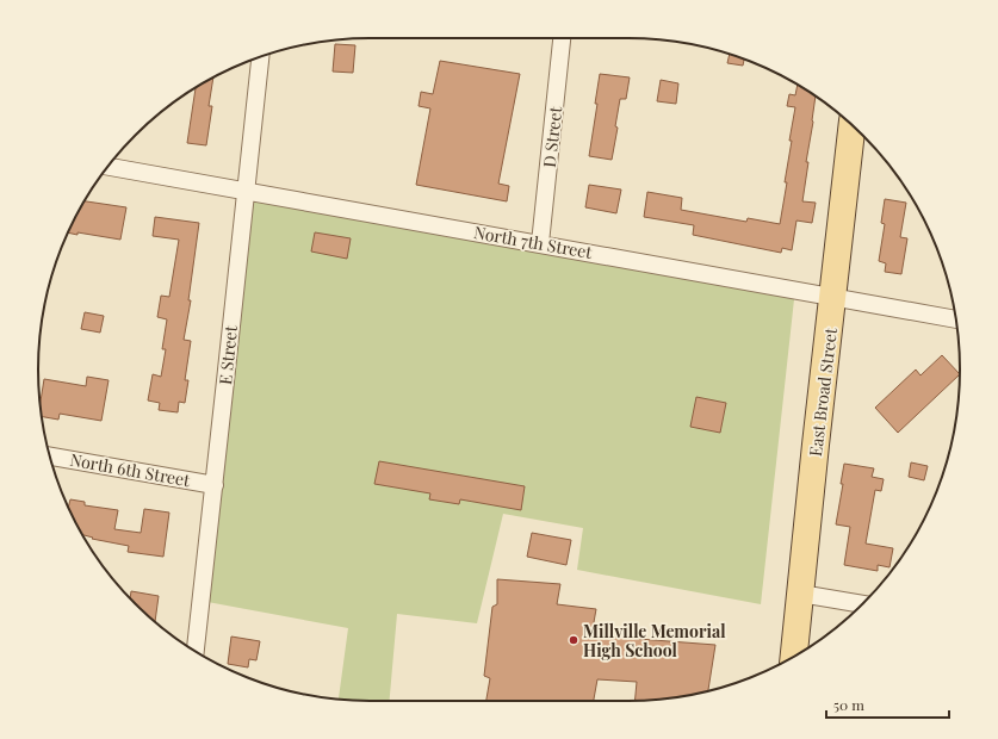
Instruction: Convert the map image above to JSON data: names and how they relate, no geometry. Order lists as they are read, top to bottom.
{
  "streets": {
    "main road": ["East Broad Street"],
    "street": [
      "D Street",
      "North 7th Street",
      "E Street",
      "North 6th Street"
    ]
  },
  "crossings": [
    ["D Street", "North 7th Street"],
    ["North 7th Street", "E Street"],
    ["North 7th Street", "East Broad Street"],
    ["E Street", "North 6th Street"]
  ],
  "places": ["Millville Memorial High School"],
  "scale_bar": "50 m"
}
